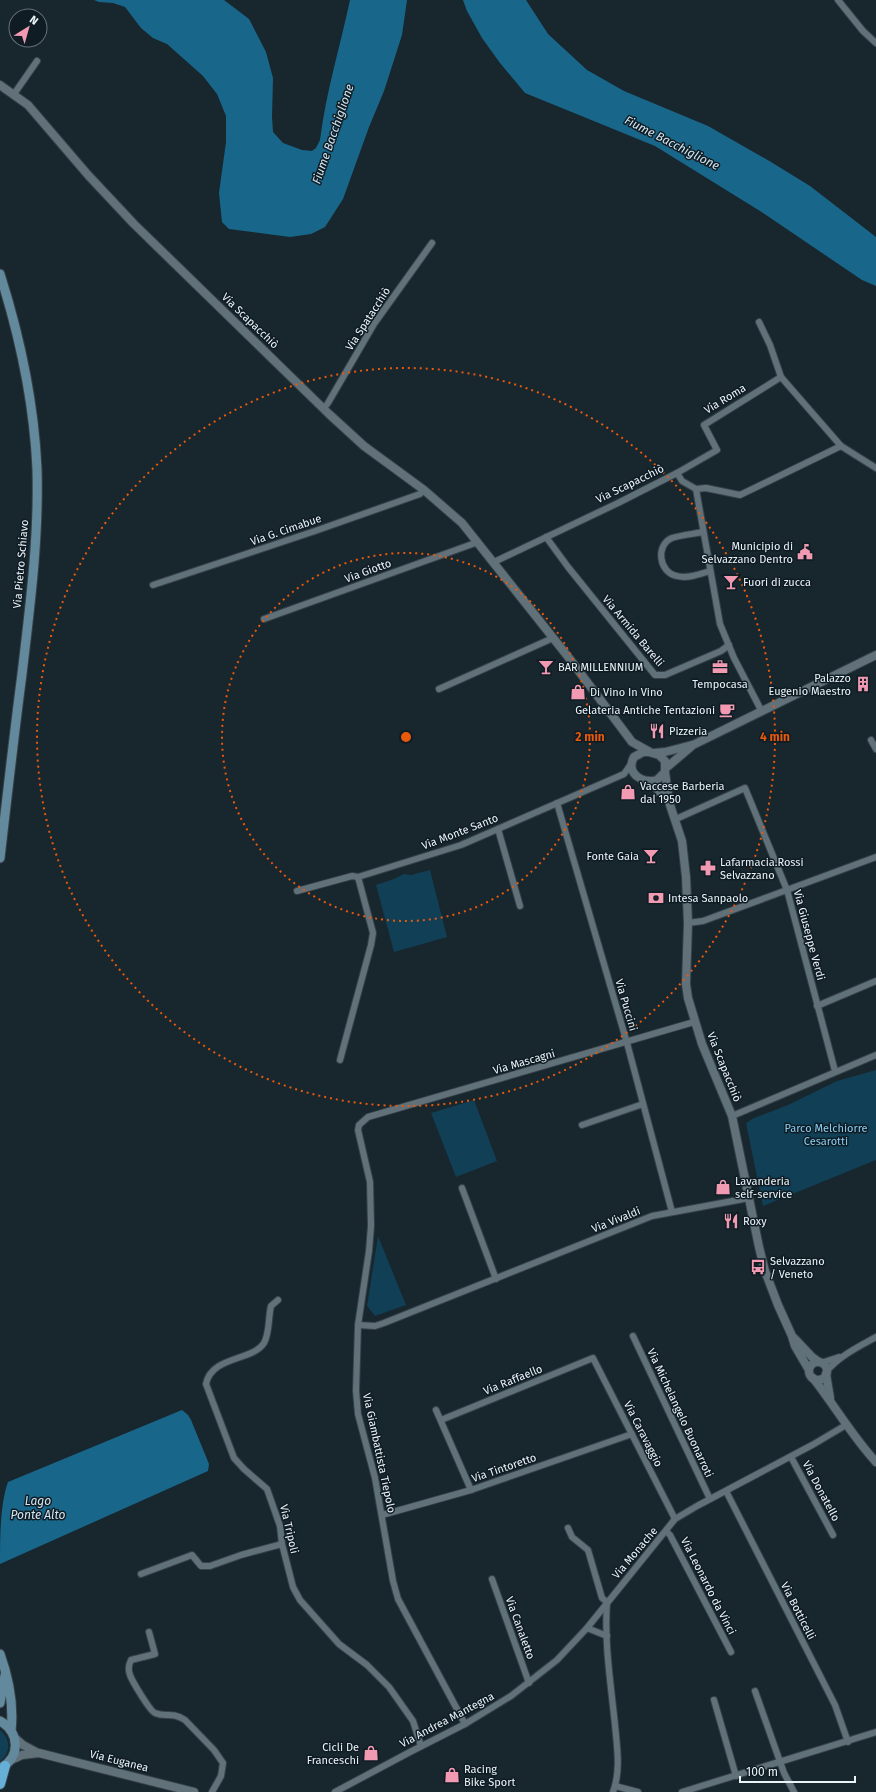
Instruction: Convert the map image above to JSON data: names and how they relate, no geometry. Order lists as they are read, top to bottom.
{
  "streets": {
    "main road": ["Via Pietro Schiavo", "Via Euganea"],
    "street": [
      "Via Spatacchiò",
      "Via Scapacchiò",
      "Via Roma",
      "Via G. Cimabue",
      "Via Giotto",
      "Via Armida Barelli",
      "Via Monte Santo",
      "Via Giuseppe Verdi",
      "Via Puccini",
      "Via Mascagni",
      "Via Vivaldi",
      "Via Raffaello",
      "Via Michelangelo Buonarroti",
      "Via Caravaggio",
      "Via Giambattista Tiepolo",
      "Via Tintoretto",
      "Via Donatello",
      "Via Tripoli",
      "Via Monache",
      "Via Leonardo da Vinci",
      "Via Botticelli",
      "Via Canaletto",
      "Via Andrea Mantegna"
    ]
  },
  "crossings": [
    ["Via Spatacchiò", "Via Scapacchiò"],
    ["Via Scapacchiò", "Via Roma"],
    ["Via Scapacchiò", "Via G. Cimabue"],
    ["Via Scapacchiò", "Via Giotto"],
    ["Via Scapacchiò", "Via Armida Barelli"],
    ["Via Scapacchiò", "Via Monte Santo"],
    ["Via Scapacchiò", "Via Giuseppe Verdi"],
    ["Via Scapacchiò", "Via Mascagni"],
    ["Via Scapacchiò", "Via Vivaldi"],
    ["Via Scapacchiò", "Via Monache"],
    ["Via Monte Santo", "Via Puccini"],
    ["Via Puccini", "Via Mascagni"],
    ["Via Puccini", "Via Vivaldi"],
    ["Via Mascagni", "Via Giambattista Tiepolo"],
    ["Via Vivaldi", "Via Giambattista Tiepolo"],
    ["Via Raffaello", "Via Caravaggio"],
    ["Via Michelangelo Buonarroti", "Via Monache"],
    ["Via Caravaggio", "Via Tintoretto"],
    ["Via Caravaggio", "Via Monache"],
    ["Via Giambattista Tiepolo", "Via Tintoretto"],
    ["Via Giambattista Tiepolo", "Via Andrea Mantegna"],
    ["Via Donatello", "Via Monache"],
    ["Via Tripoli", "Via Andrea Mantegna"],
    ["Via Monache", "Via Leonardo da Vinci"],
    ["Via Monache", "Via Botticelli"],
    ["Via Monache", "Via Andrea Mantegna"],
    ["Via Canaletto", "Via Andrea Mantegna"]
  ],
  "water": ["Fiume Bacchiglione", "Lago Ponte Alto"],
  "parks": ["Parco Melchiorre Cesarotti"],
  "places": {
    "public building": ["Municipio di Selvazzano Dentro"],
    "bar": ["Fuori di zucca", "BAR MILLENNIUM", "Fonte Gaia"],
    "office": ["Tempocasa"],
    "building": ["Palazzo Eugenio Maestro"],
    "shop": [
      "Di Vino In Vino",
      "Vaccese Barberia dal 1950",
      "Lavanderia self-service",
      "Cicli De Franceschi",
      "Racing Bike Sport"
    ],
    "cafe": ["Gelateria Antiche Tentazioni"],
    "restaurant": ["Pizzeria", "Roxy"],
    "pharmacy": ["Lafarmacia.Rossi Selvazzano"],
    "bank": ["Intesa Sanpaolo"],
    "bus stop": ["Selvazzano / Veneto"]
  },
  "scale_bar": "100 m",
  "north": "top right",
  "rings": ["2 min", "4 min"]
}
